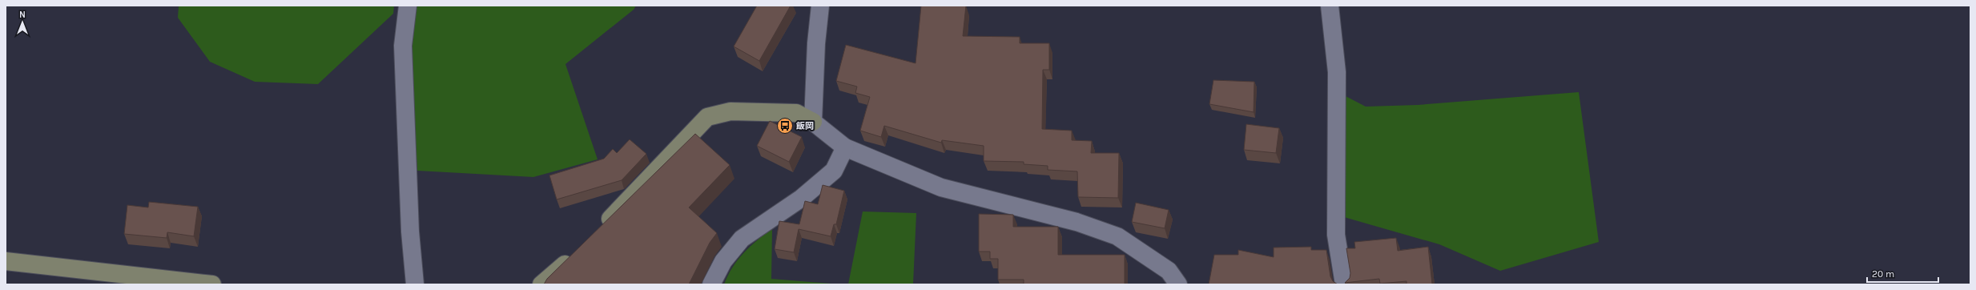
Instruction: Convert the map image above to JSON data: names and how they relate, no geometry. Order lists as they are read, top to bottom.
{
  "places": {
    "bus stop": ["飯岡"]
  },
  "scale_bar": "20 m",
  "north": "top"
}
